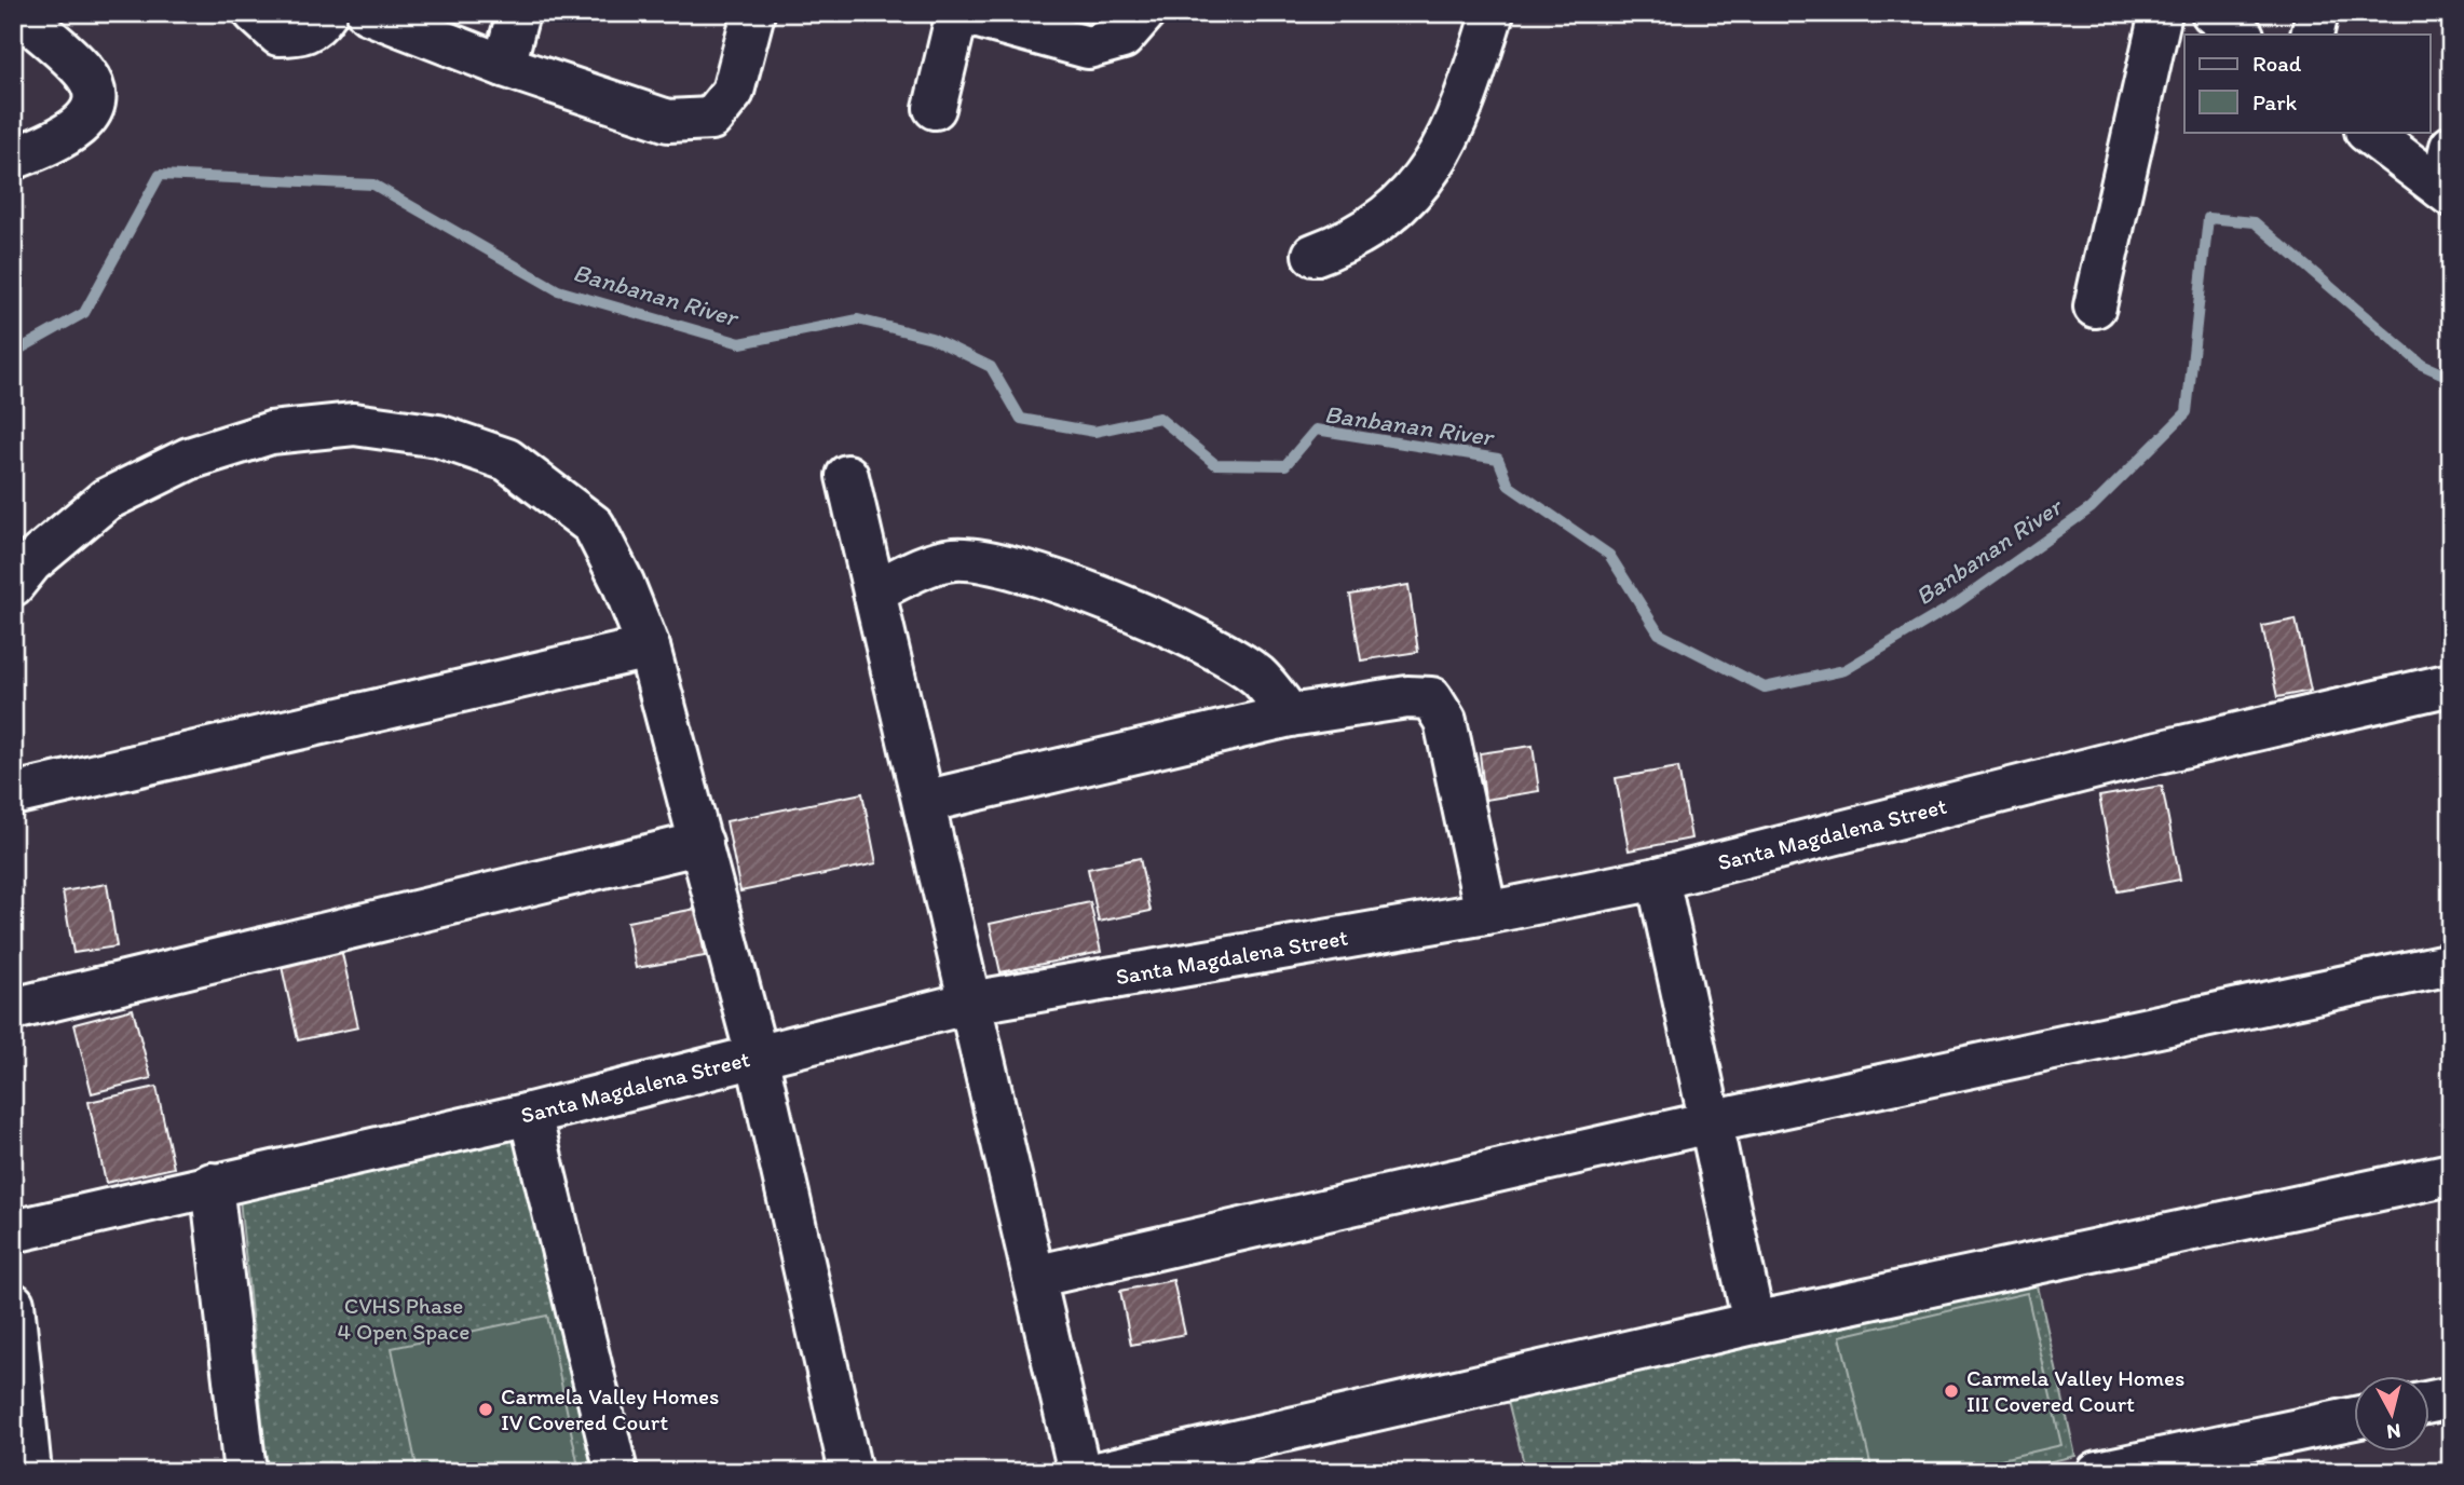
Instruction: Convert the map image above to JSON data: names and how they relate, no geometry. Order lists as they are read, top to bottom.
{
  "streets": {
    "street": ["Santa Magdalena Street"]
  },
  "water": ["Banbanan River"],
  "parks": ["CVHS Phase 4 Open Space"],
  "places": ["Carmela Valley Homes III Covered Court", "Carmela Valley Homes IV Covered Court"],
  "legend": ["Road", "Park"],
  "north": "bottom"
}
